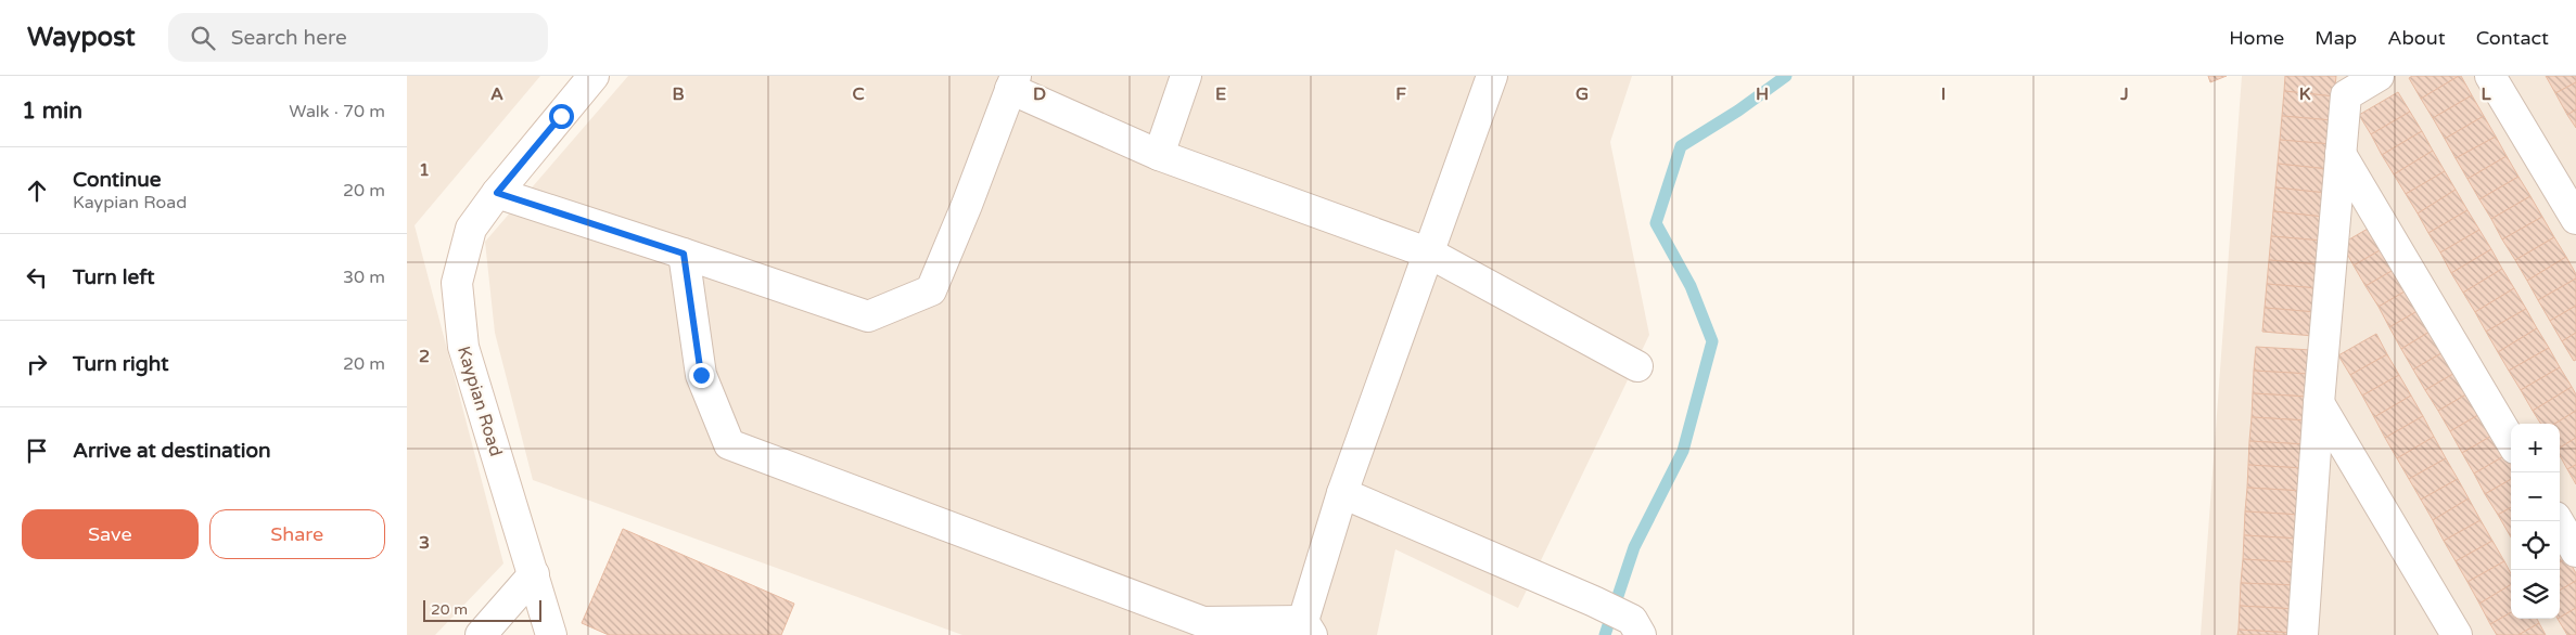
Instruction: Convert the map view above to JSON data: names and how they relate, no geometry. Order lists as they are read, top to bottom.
{
  "streets": {
    "street": ["Kaypian Road"]
  },
  "scale_bar": "20 m",
  "page": {
    "header": "Waypost",
    "search": "Search here",
    "nav": [
      "Home",
      "Map",
      "About",
      "Contact"
    ],
    "heading": ["1 min", "Walk · 70 m"],
    "list": [
      ["Continue", "Kaypian Road", "20 m"],
      ["Turn left", "30 m"],
      ["Turn right", "20 m"],
      "Arrive at destination"
    ],
    "map_buttons": ["+", "−"],
    "buttons": ["Save", "Share"],
    "scale": "20 m"
  },
  "grid": {
    "columns": [
      "A",
      "B",
      "C",
      "D",
      "E",
      "F",
      "G",
      "H",
      "I",
      "J",
      "K",
      "L"
    ],
    "rows": ["1", "2", "3"]
  }
}
